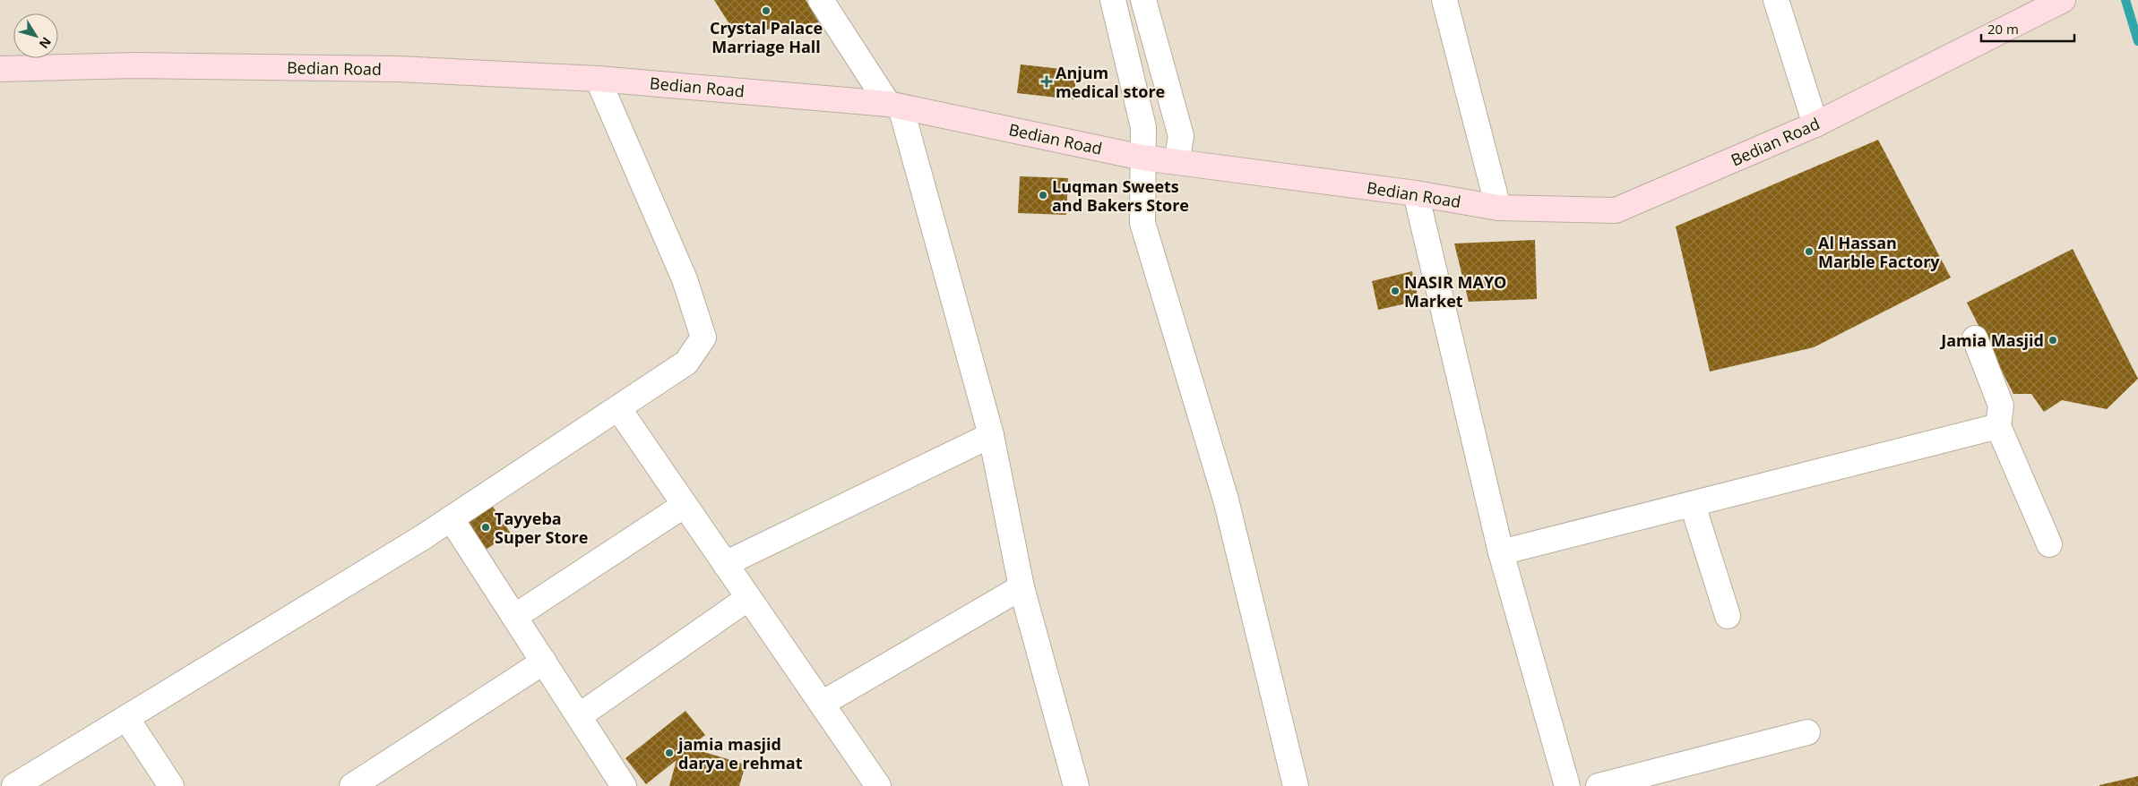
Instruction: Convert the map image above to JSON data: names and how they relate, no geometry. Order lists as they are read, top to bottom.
{
  "streets": {
    "main road": ["Bedian Road"]
  },
  "places": {
    "other": [
      "Crystal Palace Marriage Hall",
      "Luqman Sweets and Bakers Store",
      "Al Hassan Marble Factory",
      "NASIR MAYO Market",
      "Jamia Masjid",
      "Tayyeba Super Store",
      "jamia masjid darya e rehmat"
    ],
    "health": ["Anjum medical store"]
  },
  "scale_bar": "20 m",
  "north": "bottom right"
}
